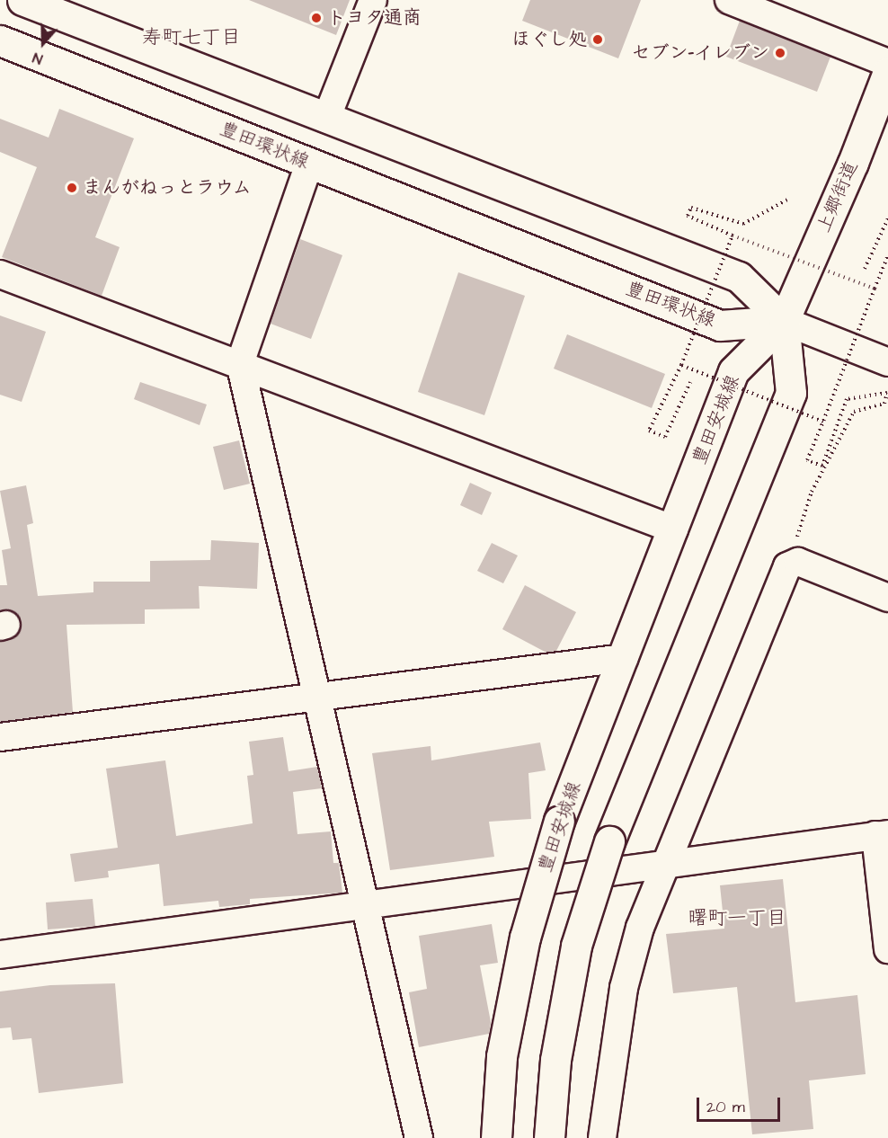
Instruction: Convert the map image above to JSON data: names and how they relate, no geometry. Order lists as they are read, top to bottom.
{
  "streets": {
    "main road": ["豊田環状線", "上郷街道", "豊田安城線"]
  },
  "crossings": [
    ["豊田環状線", "上郷街道"],
    ["豊田環状線", "豊田安城線"],
    ["上郷街道", "豊田安城線"]
  ],
  "districts": ["寿町七丁目", "曙町一丁目"],
  "places": [
    "トヨタ通商",
    "ほぐし処",
    "セブン-イレブン",
    "まんがねっとラウム"
  ],
  "scale_bar": "20 m",
  "north": "bottom"
}
